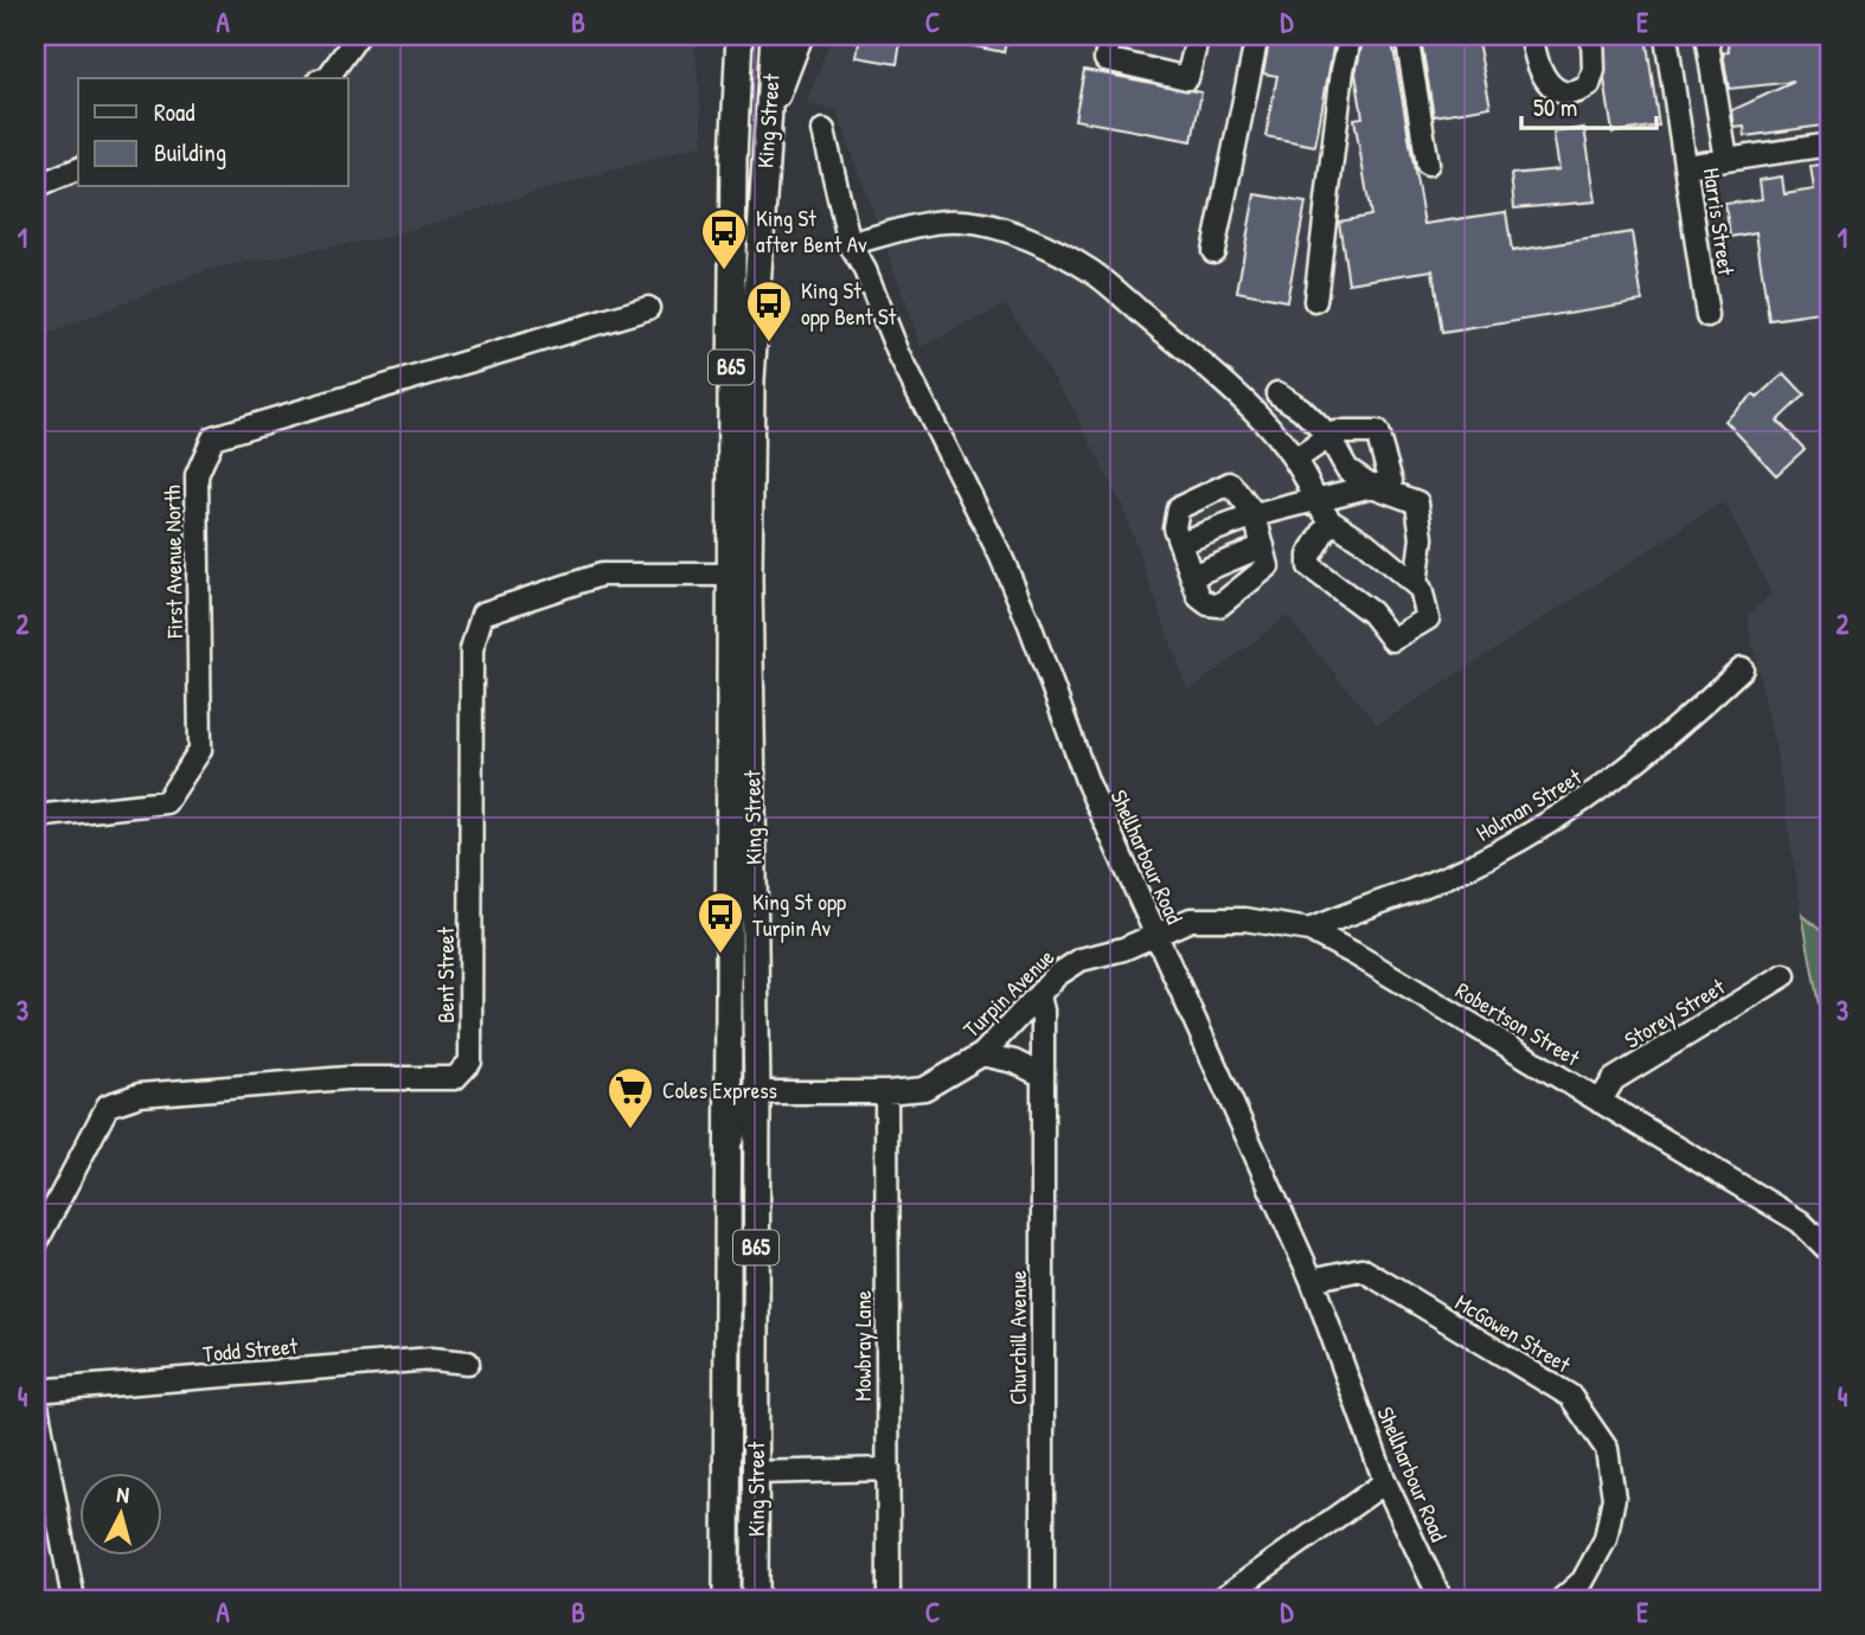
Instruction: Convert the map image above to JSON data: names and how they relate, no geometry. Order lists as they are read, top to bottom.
{
  "streets": {
    "main road": ["King Street", "B65"],
    "street": [
      "Harris Street",
      "First Avenue North",
      "Holman Street",
      "Shellharbour Road",
      "Bent Street",
      "Turpin Avenue",
      "Storey Street",
      "Robertson Street",
      "McGowen Street",
      "Churchill Avenue",
      "Mowbray Lane",
      "Todd Street"
    ]
  },
  "crossings": [
    ["King Street", "Bent Street"],
    ["King Street", "Turpin Avenue"],
    ["Holman Street", "Robertson Street"],
    ["Shellharbour Road", "Turpin Avenue"],
    ["Shellharbour Road", "Robertson Street"],
    ["Shellharbour Road", "McGowen Street"],
    ["Turpin Avenue", "Robertson Street"],
    ["Turpin Avenue", "Churchill Avenue"],
    ["Turpin Avenue", "Mowbray Lane"],
    ["Storey Street", "Robertson Street"]
  ],
  "places": {
    "bus stop": ["King St after Bent Av", "King St opp Bent St", "King St opp Turpin Av"],
    "supermarket": ["Coles Express"]
  },
  "legend": ["Road", "Building"],
  "scale_bar": "50 m",
  "north": "top",
  "grid": {
    "columns": [
      "A",
      "B",
      "C",
      "D",
      "E"
    ],
    "rows": [
      "1",
      "2",
      "3",
      "4"
    ]
  }
}
